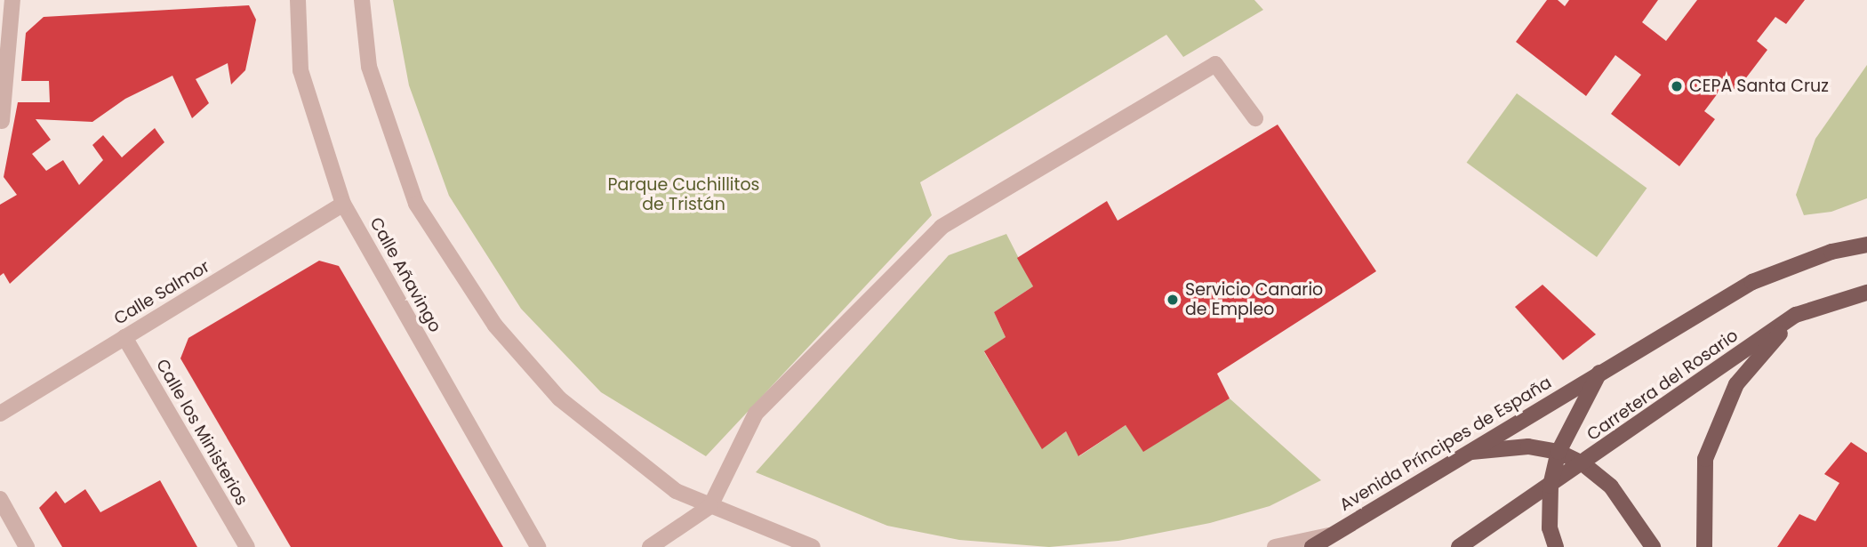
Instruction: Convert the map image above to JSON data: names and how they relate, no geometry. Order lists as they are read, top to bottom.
{
  "streets": {
    "main road": ["Carretera del Rosario", "Avenida Príncipes de España"],
    "street": ["Calle Añavingo", "Calle Salmor", "Calle los Ministerios"]
  },
  "crossings": [
    ["Calle Añavingo", "Calle Salmor"],
    ["Calle Salmor", "Calle los Ministerios"],
    ["Carretera del Rosario", "Avenida Príncipes de España"]
  ],
  "parks": ["Parque Cuchillitos de Tristán"],
  "places": ["CEPA Santa Cruz", "Servicio Canario de Empleo"]
}
